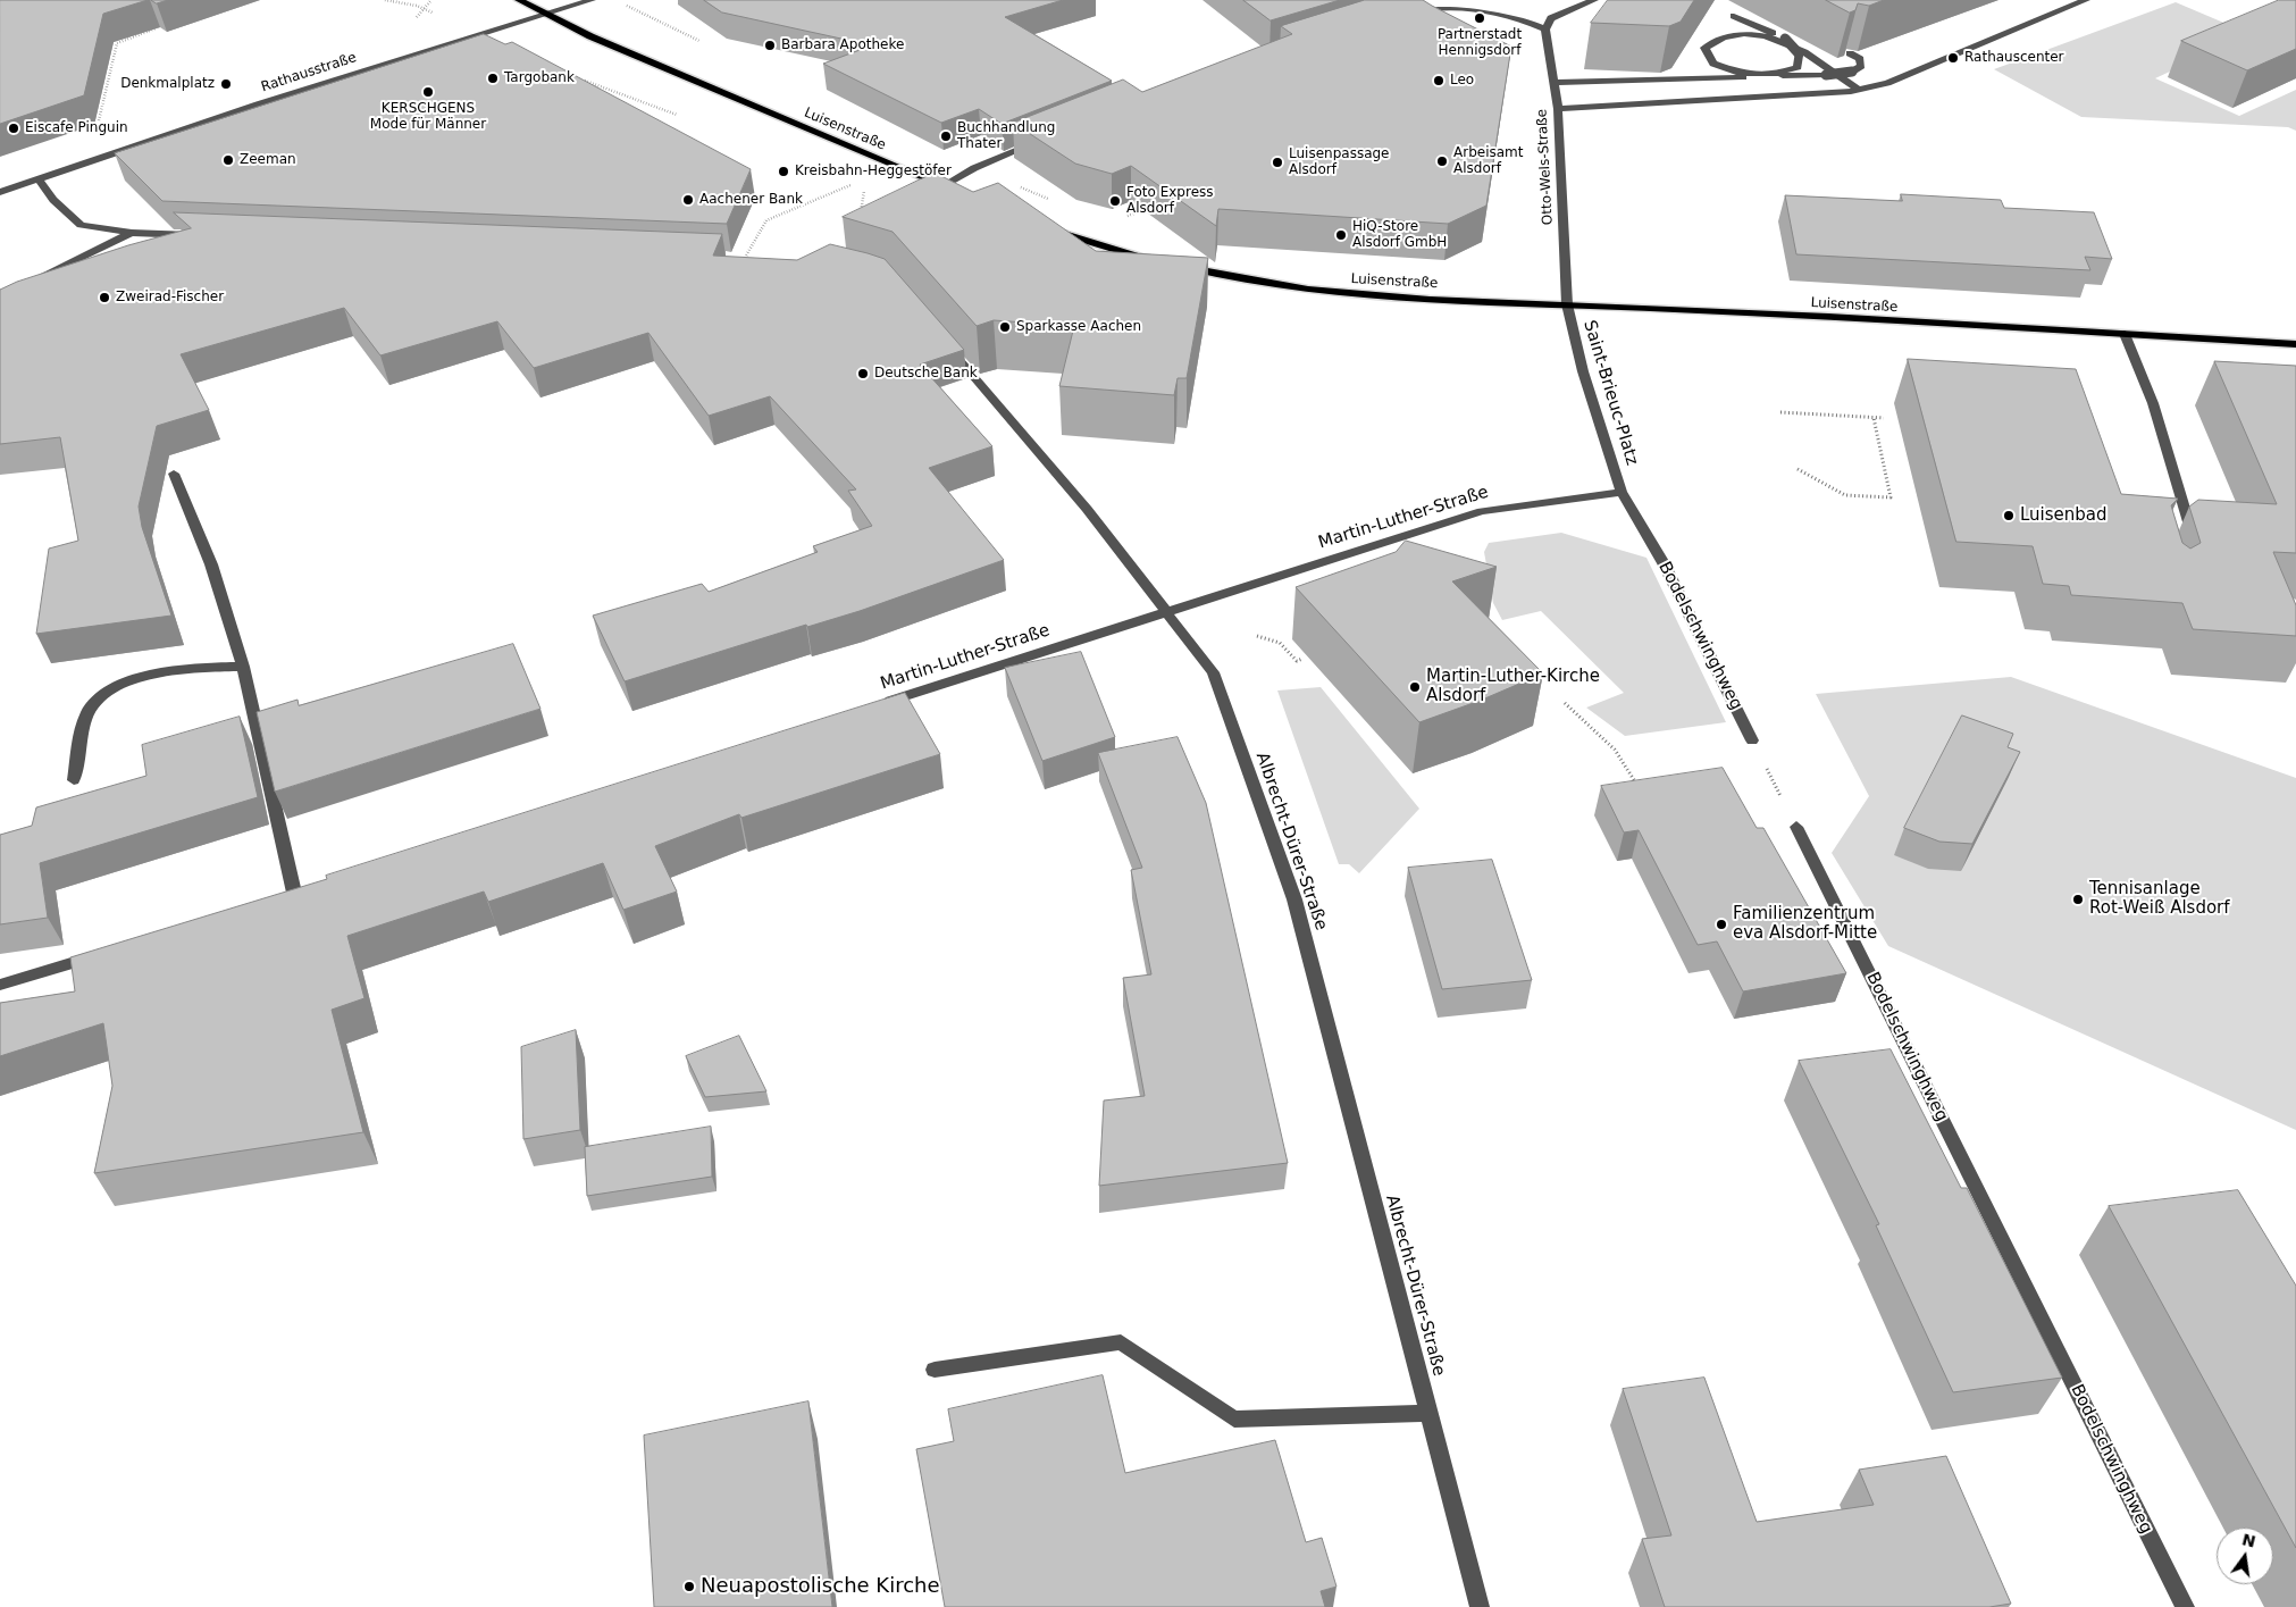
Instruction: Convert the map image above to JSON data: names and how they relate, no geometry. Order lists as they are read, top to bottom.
{
  "streets": {
    "main road": ["Luisenstraße"],
    "street": [
      "Rathausstraße",
      "Otto-Wels-Straße",
      "Saint-Brieuc-Platz",
      "Martin-Luther-Straße",
      "Bodelschwinghweg",
      "Albrecht-Dürer-Straße"
    ]
  },
  "crossings": [
    ["Rathausstraße", "Luisenstraße"],
    ["Luisenstraße", "Otto-Wels-Straße"],
    ["Luisenstraße", "Saint-Brieuc-Platz"],
    ["Otto-Wels-Straße", "Saint-Brieuc-Platz"],
    ["Saint-Brieuc-Platz", "Martin-Luther-Straße"],
    ["Saint-Brieuc-Platz", "Bodelschwinghweg"],
    ["Martin-Luther-Straße", "Bodelschwinghweg"],
    ["Martin-Luther-Straße", "Albrecht-Dürer-Straße"]
  ],
  "places": [
    "Partnerstadt Hennigsdorf",
    "Barbara Apotheke",
    "Rathauscenter",
    "Targobank",
    "Leo",
    "Denkmalplatz",
    "KERSCHGENS Mode für Männer",
    "Eiscafe Pinguin",
    "Buchhandlung Thater",
    "Zeeman",
    "Arbeisamt Alsdorf",
    "Luisenpassage Alsdorf",
    "Kreisbahn-Heggestöfer",
    "Aachener Bank",
    "Foto Express Alsdorf",
    "HiQ-Store Alsdorf GmbH",
    "Zweirad-Fischer",
    "Sparkasse Aachen",
    "Deutsche Bank",
    "Luisenbad",
    "Martin-Luther-Kirche Alsdorf",
    "Tennisanlage Rot-Weiß Alsdorf",
    "Familienzentrum eva Alsdorf-Mitte",
    "Neuapostolische Kirche"
  ],
  "north": "top"
}
